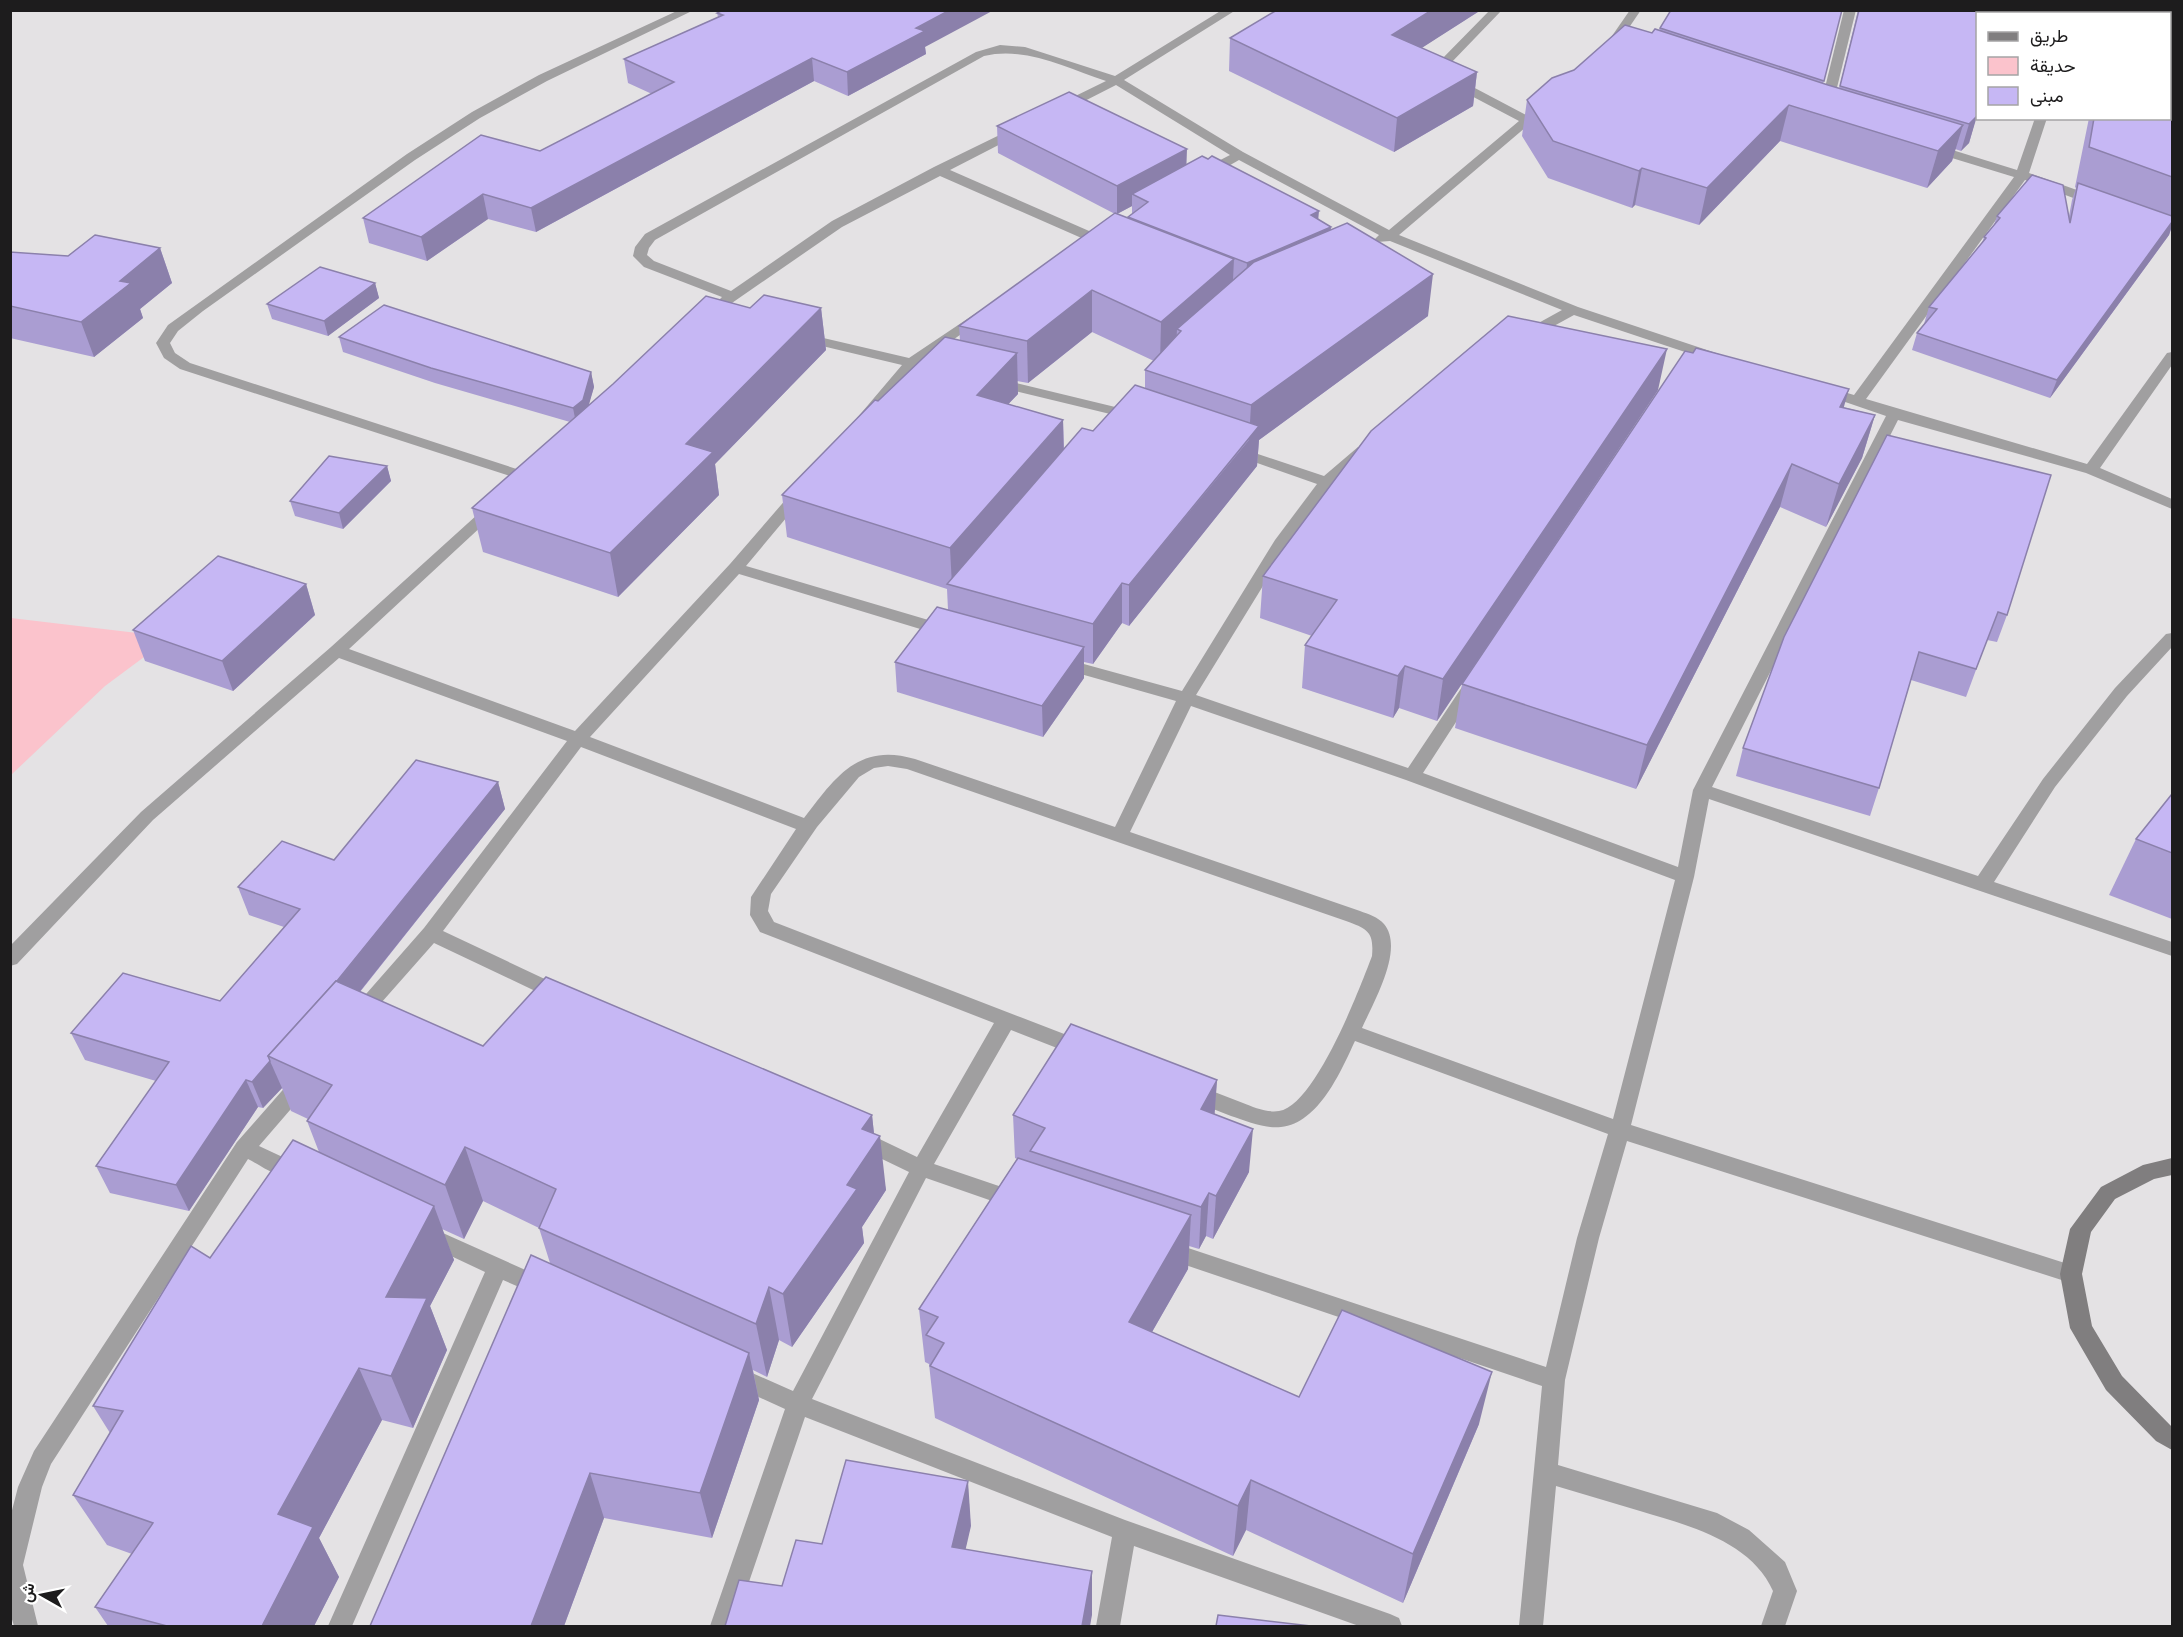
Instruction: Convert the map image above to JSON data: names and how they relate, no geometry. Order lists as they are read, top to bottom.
{
  "legend": ["طريق", "حديقة", "مبنى"],
  "north": "left"
}
